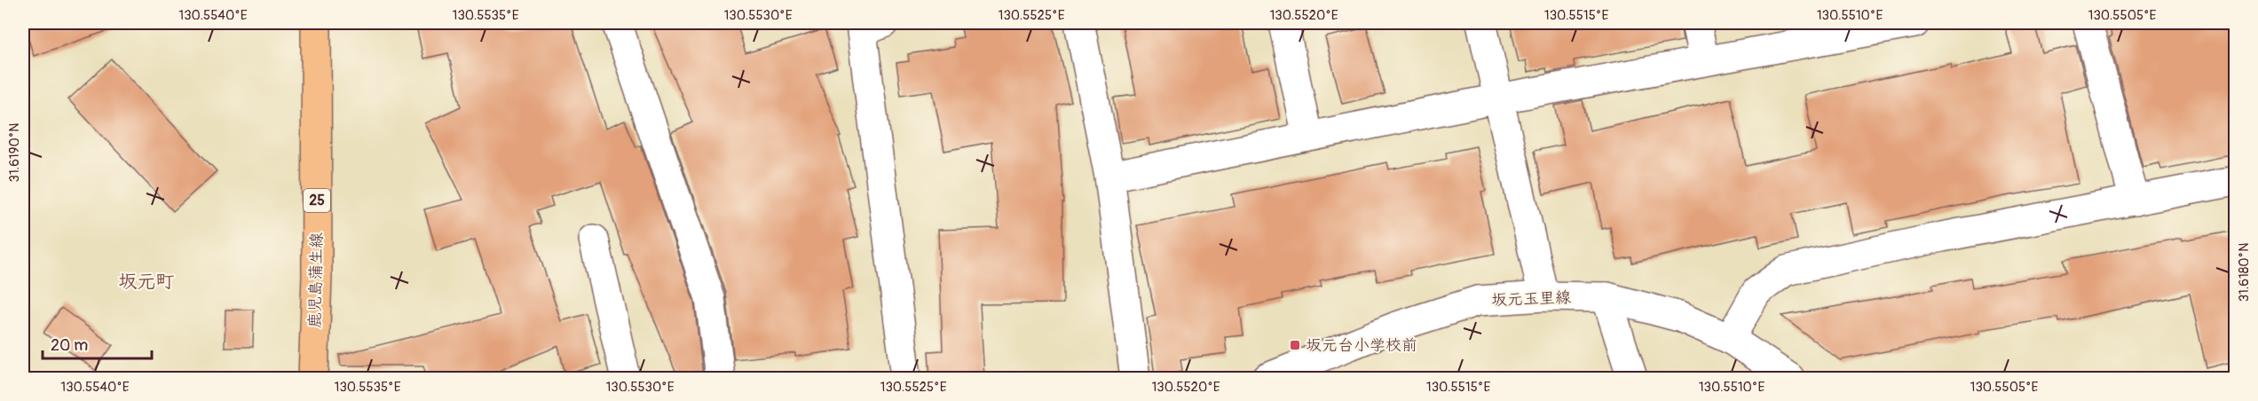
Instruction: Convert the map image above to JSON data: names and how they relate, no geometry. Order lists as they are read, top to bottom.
{
  "streets": {
    "main road": ["25", "鹿児島蒲生線"],
    "street": ["坂元玉里線"]
  },
  "districts": ["坂元町"],
  "places": {
    "transit": ["坂元台小学校前"]
  },
  "scale_bar": "20 m",
  "coordinates": [
    "130.5540°E",
    "130.5535°E",
    "130.5530°E",
    "130.5525°E",
    "130.5520°E",
    "130.5515°E",
    "130.5510°E",
    "130.5505°E",
    "31.6190°N",
    "31.6180°N"
  ]
}
